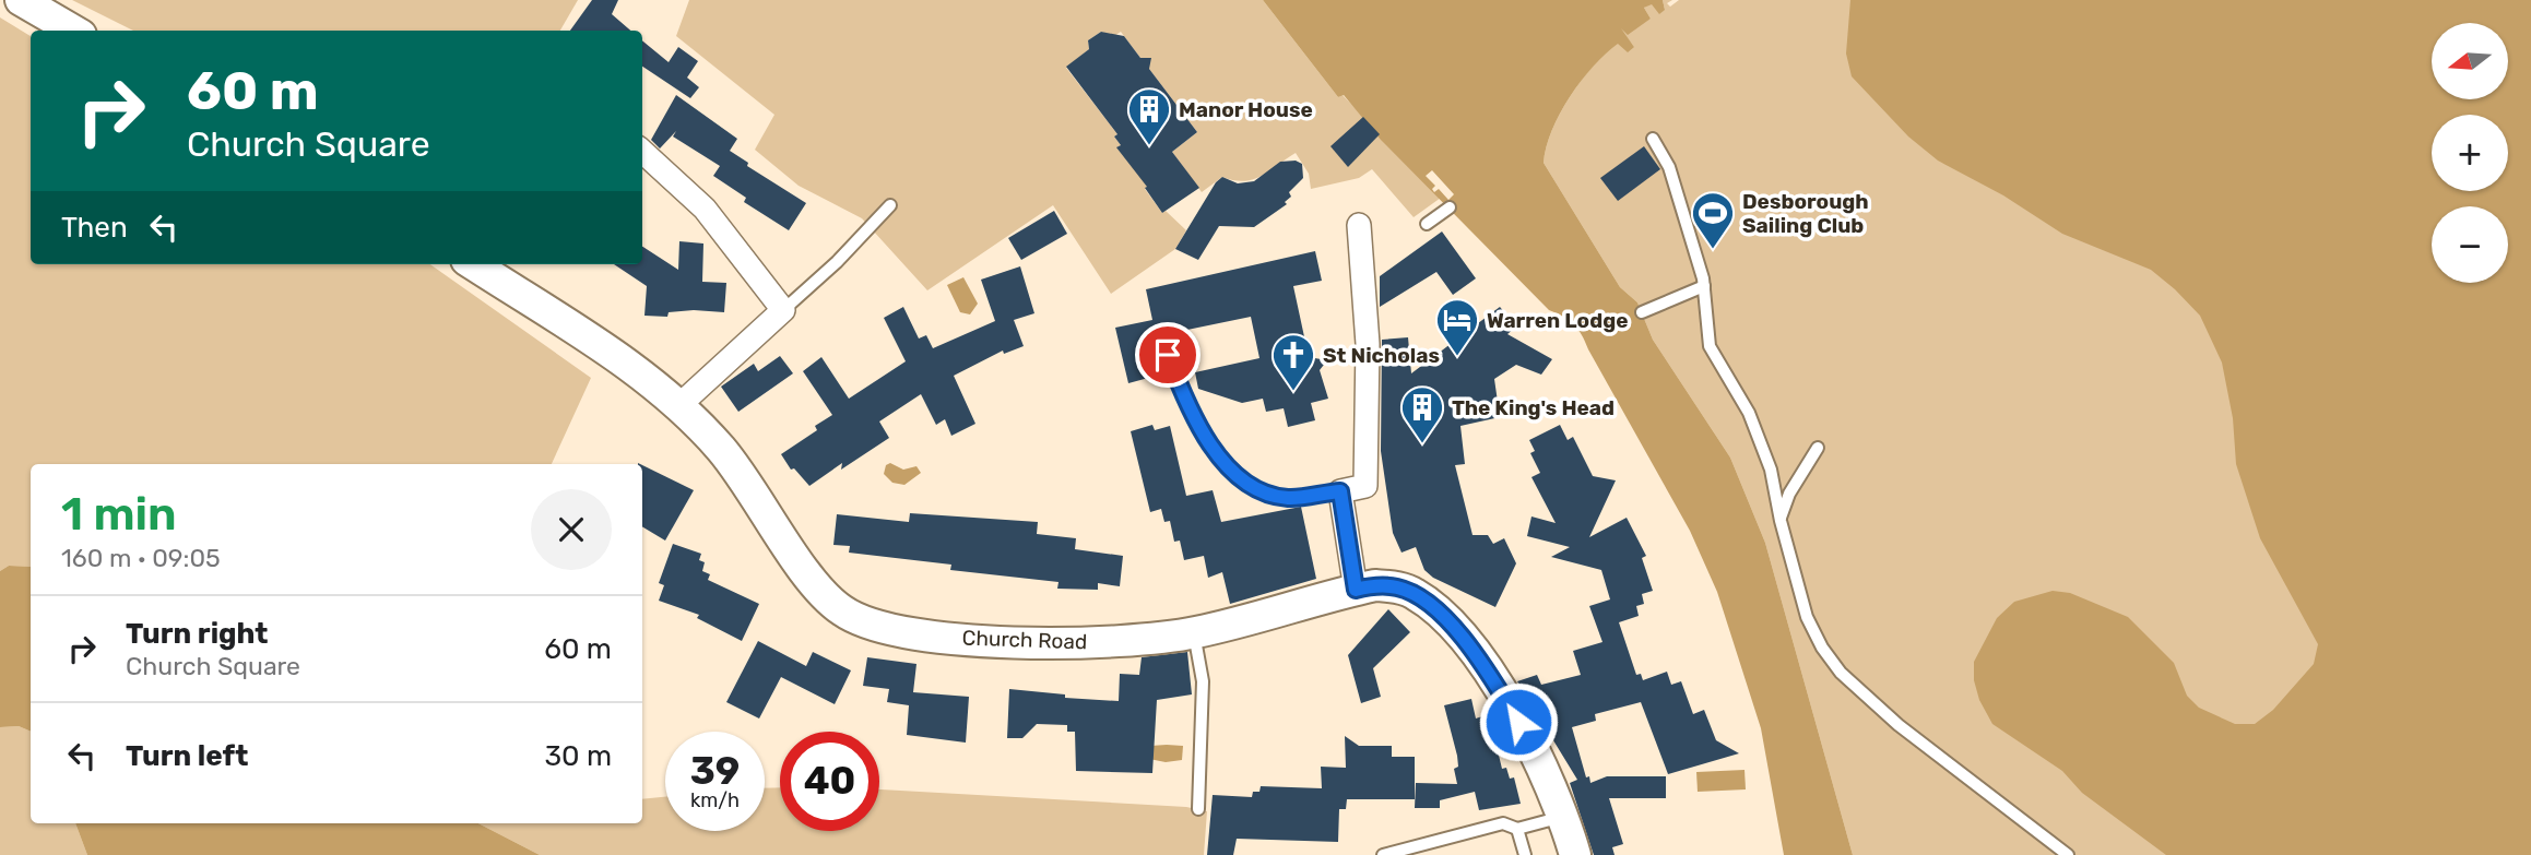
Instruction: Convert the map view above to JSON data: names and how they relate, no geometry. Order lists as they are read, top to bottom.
{
  "streets": {
    "street": ["Church Road"]
  },
  "places": {
    "building": ["Manor House", "The King's Head"],
    "sports": ["Desborough Sailing Club"],
    "hotel": ["Warren Lodge"],
    "church": ["St Nicholas"]
  },
  "north": "left",
  "page": {
    "map_buttons": ["+", "−"],
    "turn": ["60 m", "Church Square"],
    "then": "Then",
    "heading": ["1 min", "160 m · 09:05"],
    "list": [
      {
        "name": "Turn right",
        "note": "Church Square",
        "value": "60 m"
      },
      {
        "name": "Turn left",
        "value": "30 m"
      }
    ],
    "speed": "39 km/h",
    "limit": "40"
  }
}
